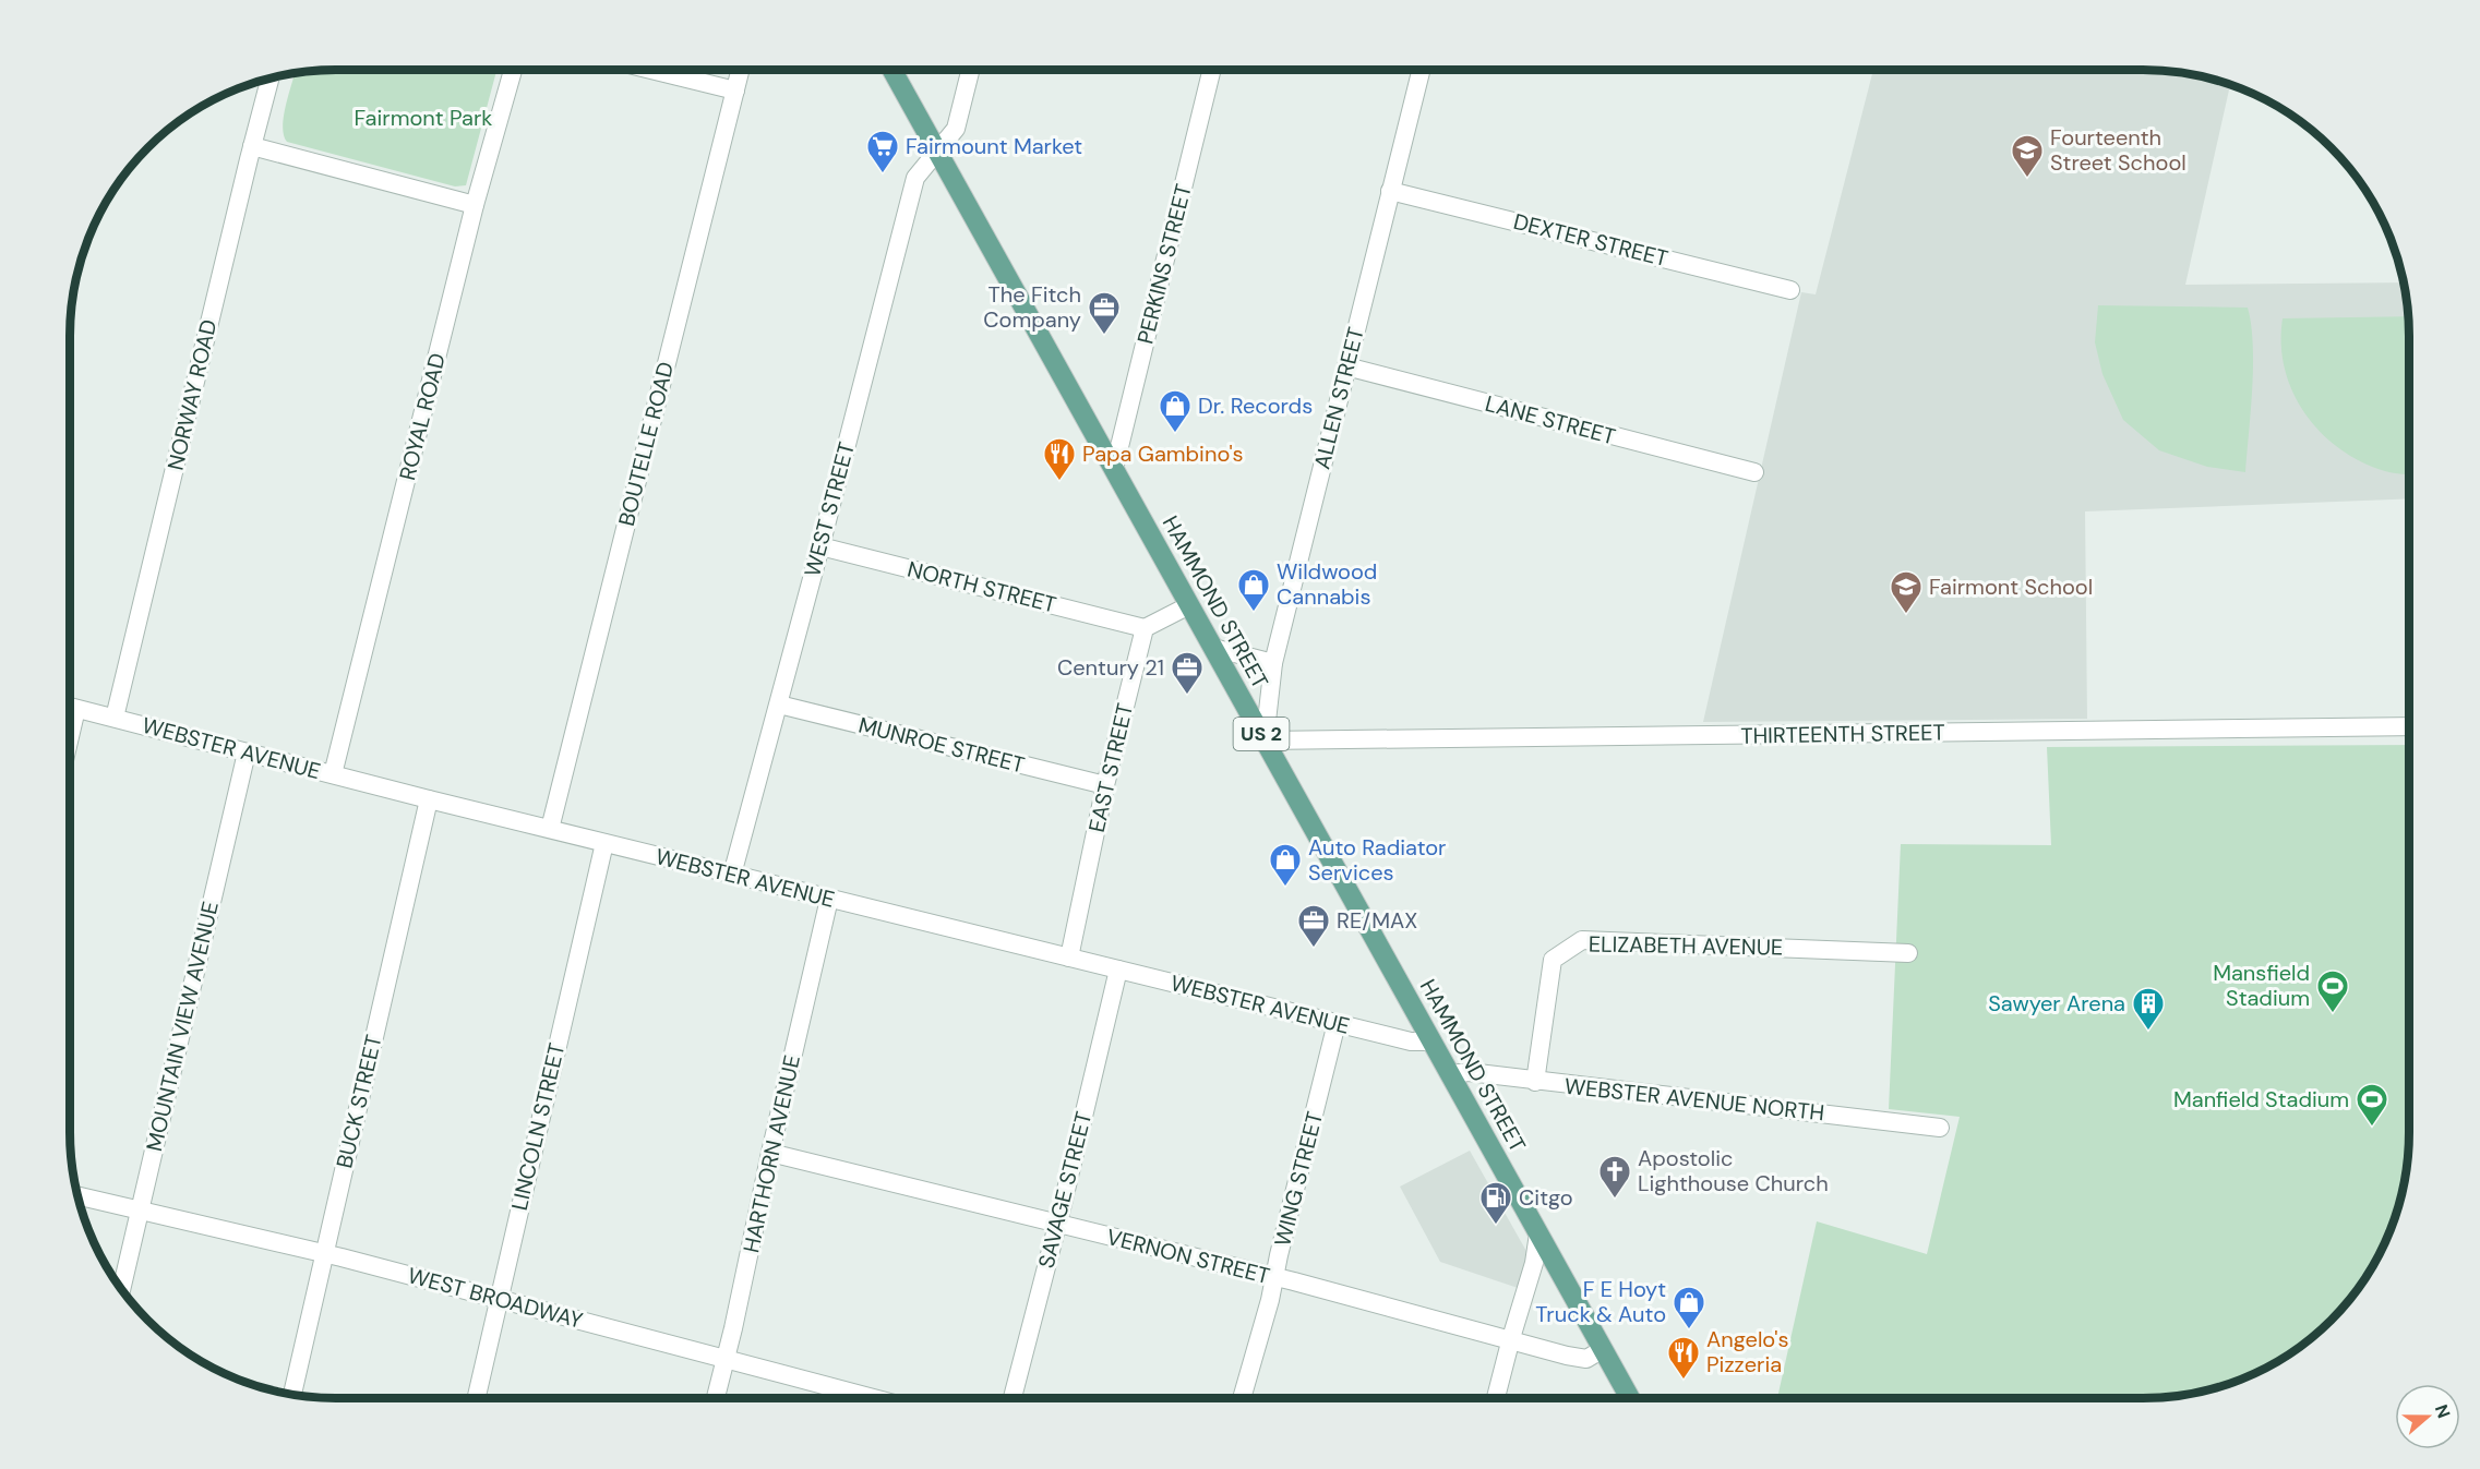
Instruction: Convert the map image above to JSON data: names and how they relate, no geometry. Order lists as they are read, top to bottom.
{
  "streets": {
    "main road": ["HAMMOND STREET", "US 2"],
    "street": [
      "DEXTER STREET",
      "PERKINS STREET",
      "NORWAY ROAD",
      "ALLEN STREET",
      "ROYAL ROAD",
      "LANE STREET",
      "BOUTELLE ROAD",
      "WEST STREET",
      "NORTH STREET",
      "THIRTEENTH STREET",
      "MUNROE STREET",
      "WEBSTER AVENUE",
      "EAST STREET",
      "ELIZABETH AVENUE",
      "MOUNTAIN VIEW AVENUE",
      "WEBSTER AVENUE NORTH",
      "BUCK STREET",
      "LINCOLN STREET",
      "HARTHORN AVENUE",
      "WING STREET",
      "SAVAGE STREET",
      "VERNON STREET",
      "WEST BROADWAY"
    ]
  },
  "crossings": [
    ["DEXTER STREET", "ALLEN STREET"],
    ["PERKINS STREET", "HAMMOND STREET"],
    ["NORWAY ROAD", "WEBSTER AVENUE"],
    ["ALLEN STREET", "LANE STREET"],
    ["ALLEN STREET", "HAMMOND STREET"],
    ["ALLEN STREET", "THIRTEENTH STREET"],
    ["ROYAL ROAD", "WEBSTER AVENUE"],
    ["BOUTELLE ROAD", "WEBSTER AVENUE"],
    ["WEST STREET", "NORTH STREET"],
    ["WEST STREET", "HAMMOND STREET"],
    ["WEST STREET", "MUNROE STREET"],
    ["WEST STREET", "WEBSTER AVENUE"],
    ["NORTH STREET", "EAST STREET"],
    ["HAMMOND STREET", "THIRTEENTH STREET"],
    ["HAMMOND STREET", "WEBSTER AVENUE"],
    ["HAMMOND STREET", "WEBSTER AVENUE NORTH"],
    ["HAMMOND STREET", "VERNON STREET"],
    ["MUNROE STREET", "EAST STREET"],
    ["WEBSTER AVENUE", "EAST STREET"],
    ["WEBSTER AVENUE", "MOUNTAIN VIEW AVENUE"],
    ["WEBSTER AVENUE", "BUCK STREET"],
    ["WEBSTER AVENUE", "LINCOLN STREET"],
    ["WEBSTER AVENUE", "HARTHORN AVENUE"],
    ["WEBSTER AVENUE", "WING STREET"],
    ["WEBSTER AVENUE", "SAVAGE STREET"],
    ["ELIZABETH AVENUE", "WEBSTER AVENUE NORTH"],
    ["MOUNTAIN VIEW AVENUE", "WEST BROADWAY"],
    ["BUCK STREET", "WEST BROADWAY"],
    ["LINCOLN STREET", "WEST BROADWAY"],
    ["HARTHORN AVENUE", "VERNON STREET"],
    ["HARTHORN AVENUE", "WEST BROADWAY"],
    ["WING STREET", "VERNON STREET"],
    ["SAVAGE STREET", "VERNON STREET"]
  ],
  "parks": ["Fairmont Park"],
  "places": {
    "supermarket": ["Fairmount Market"],
    "school or university": ["Fourteenth Street School", "Fairmont School"],
    "office": ["The Fitch Company", "Century 21", "RE/MAX"],
    "shop": [
      "Dr. Records",
      "Wildwood Cannabis",
      "Auto Radiator Services",
      "F E Hoyt Truck & Auto"
    ],
    "restaurant": ["Papa Gambino's", "Angelo's Pizzeria"],
    "sports": ["Mansfield Stadium", "Manfield Stadium"],
    "building": ["Sawyer Arena"],
    "church": ["Apostolic Lighthouse Church"],
    "fuel station": ["Citgo"]
  },
  "north": "right"
}
